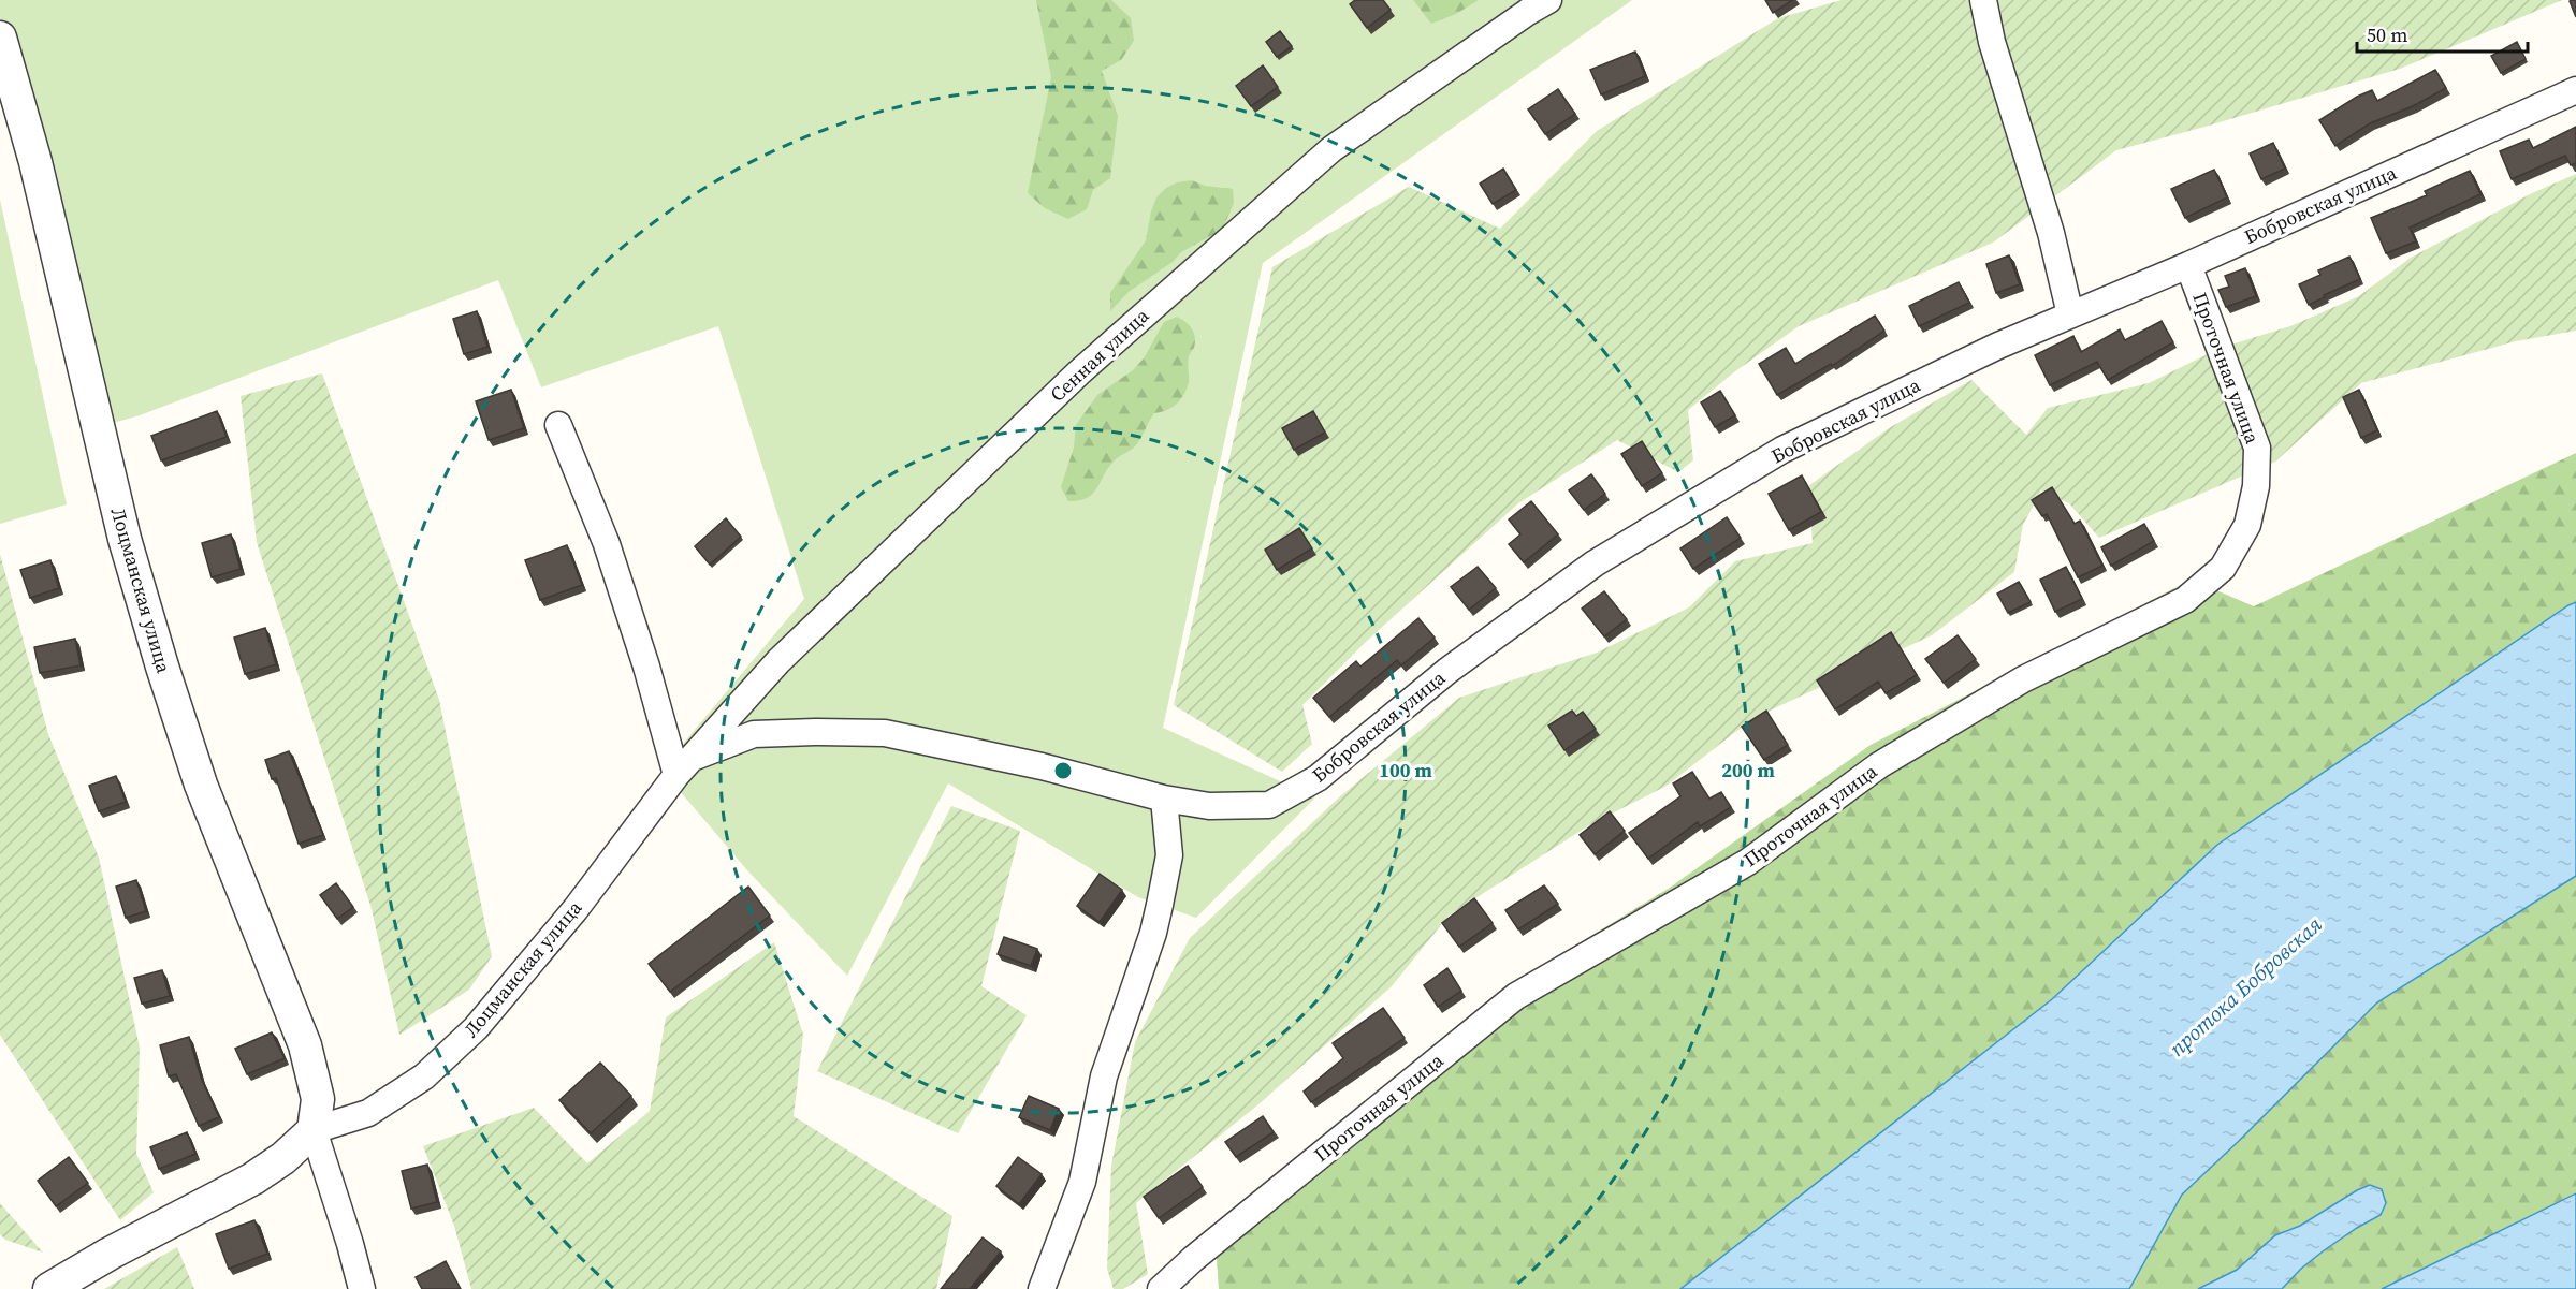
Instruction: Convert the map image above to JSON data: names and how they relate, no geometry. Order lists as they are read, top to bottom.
{
  "streets": {
    "street": [
      "Бобровская улица",
      "Сенная улица",
      "Проточная улица",
      "Лоцманская улица"
    ]
  },
  "crossings": [
    ["Бобровская улица", "Сенная улица"],
    ["Бобровская улица", "Проточная улица"],
    ["Бобровская улица", "Лоцманская улица"],
    ["Сенная улица", "Лоцманская улица"]
  ],
  "water": ["протока Бобровская"],
  "scale_bar": "50 m",
  "rings": ["100 m", "200 m"]
}
